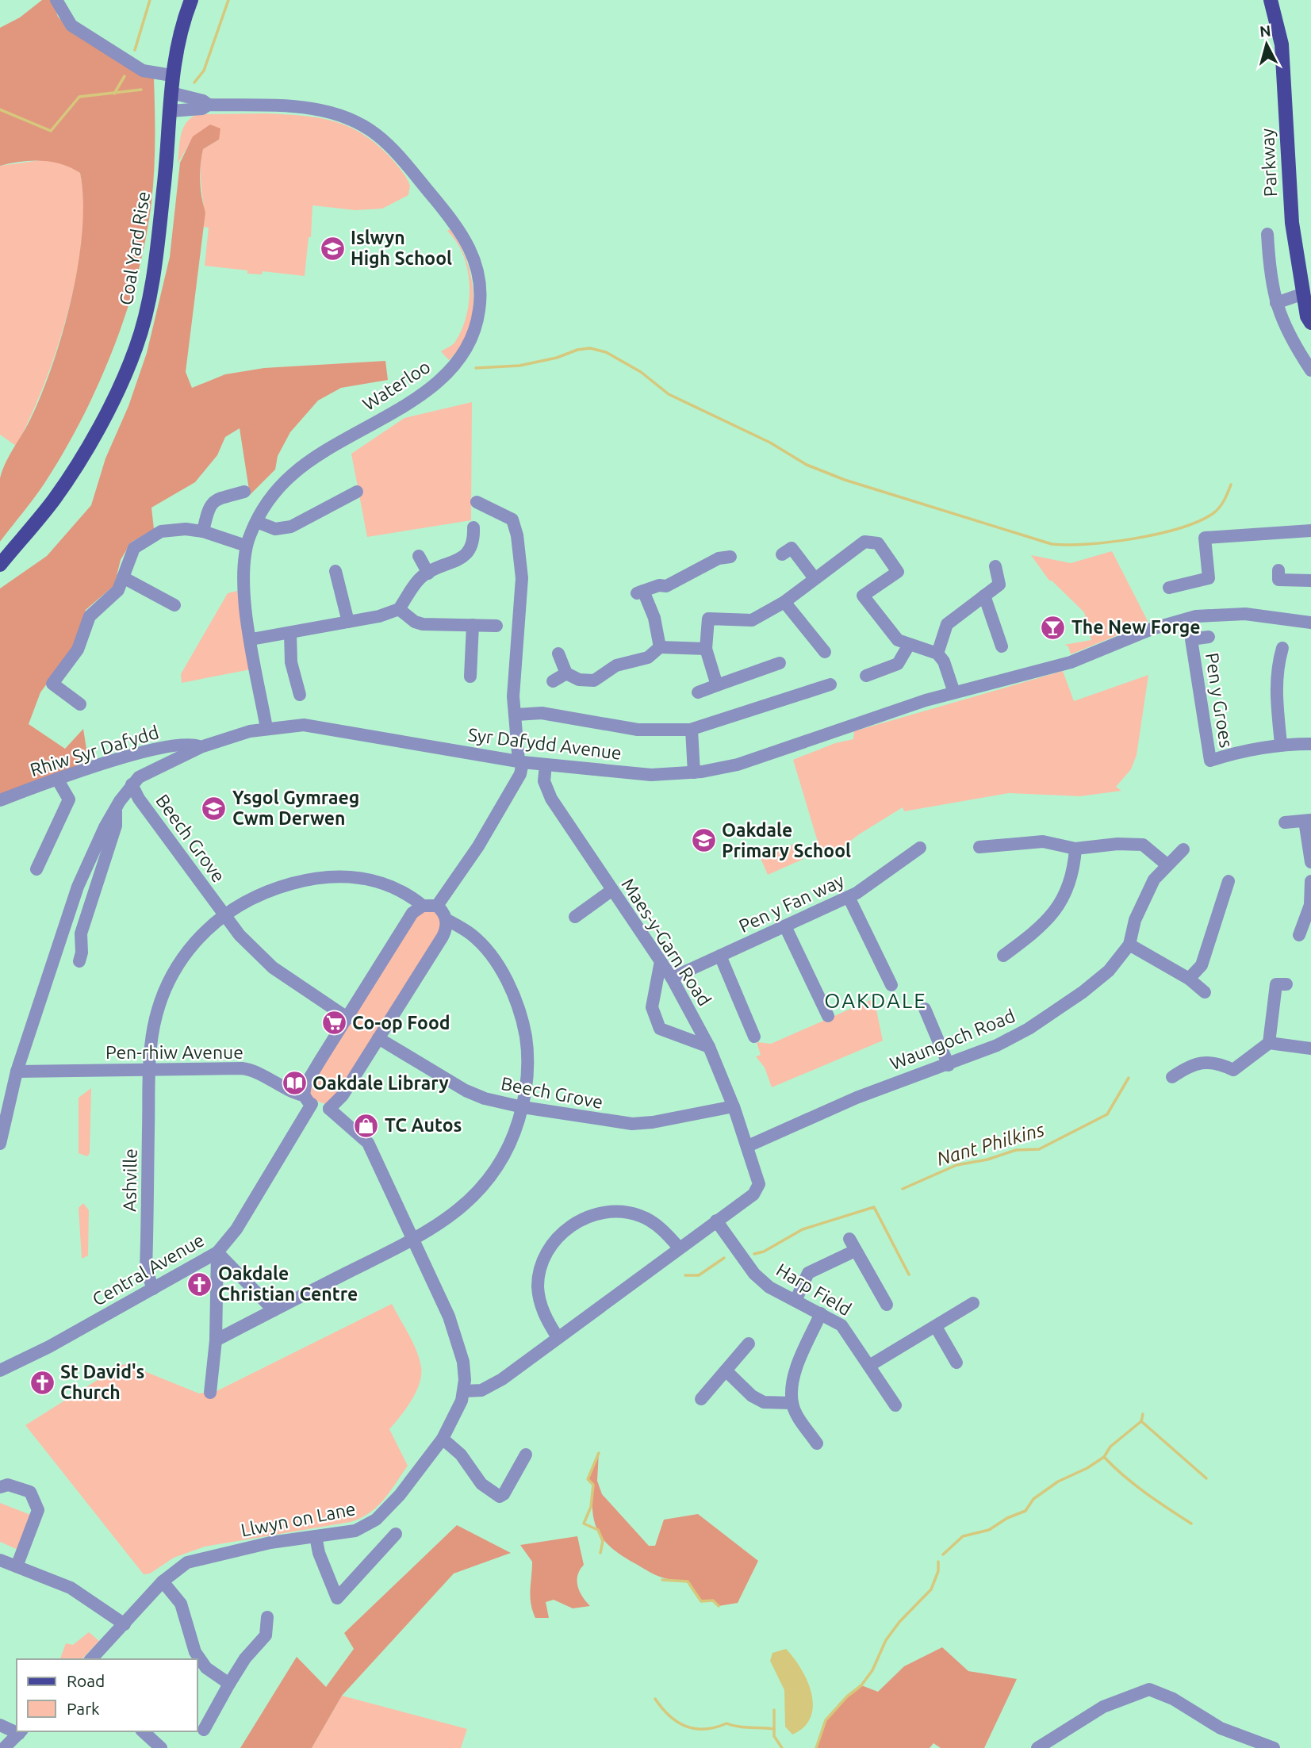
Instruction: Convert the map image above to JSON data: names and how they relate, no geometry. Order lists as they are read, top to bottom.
{
  "streets": {
    "main road": ["Parkway", "Coal Yard Rise"],
    "street": [
      "Waterloo",
      "Pen y Groes",
      "Syr Dafydd Avenue",
      "Rhiw Syr Dafydd",
      "Beech Grove",
      "Pen y Fan way",
      "Maes-y-Garn Road",
      "Waungoch Road",
      "Pen-rhiw Avenue",
      "Ashville",
      "Central Avenue",
      "Harp Field",
      "Llwyn on Lane"
    ]
  },
  "crossings": [
    ["Coal Yard Rise", "Waterloo"],
    ["Waterloo", "Syr Dafydd Avenue"],
    ["Syr Dafydd Avenue", "Rhiw Syr Dafydd"],
    ["Syr Dafydd Avenue", "Beech Grove"],
    ["Syr Dafydd Avenue", "Maes-y-Garn Road"],
    ["Beech Grove", "Maes-y-Garn Road"],
    ["Beech Grove", "Ashville"],
    ["Beech Grove", "Central Avenue"],
    ["Pen y Fan way", "Maes-y-Garn Road"],
    ["Maes-y-Garn Road", "Waungoch Road"],
    ["Maes-y-Garn Road", "Harp Field"],
    ["Pen-rhiw Avenue", "Ashville"],
    ["Pen-rhiw Avenue", "Central Avenue"],
    ["Pen-rhiw Avenue", "Llwyn on Lane"],
    ["Ashville", "Central Avenue"]
  ],
  "districts": ["OAKDALE"],
  "water": ["Nant Philkins"],
  "places": {
    "school or university": ["Islwyn High School", "Ysgol Gymraeg Cwm Derwen", "Oakdale Primary School"],
    "bar": ["The New Forge"],
    "supermarket": ["Co-op Food"],
    "library": ["Oakdale Library"],
    "shop": ["TC Autos"],
    "church": ["Oakdale Christian Centre", "St David's Church"]
  },
  "legend": ["Road", "Park"],
  "north": "top"
}
